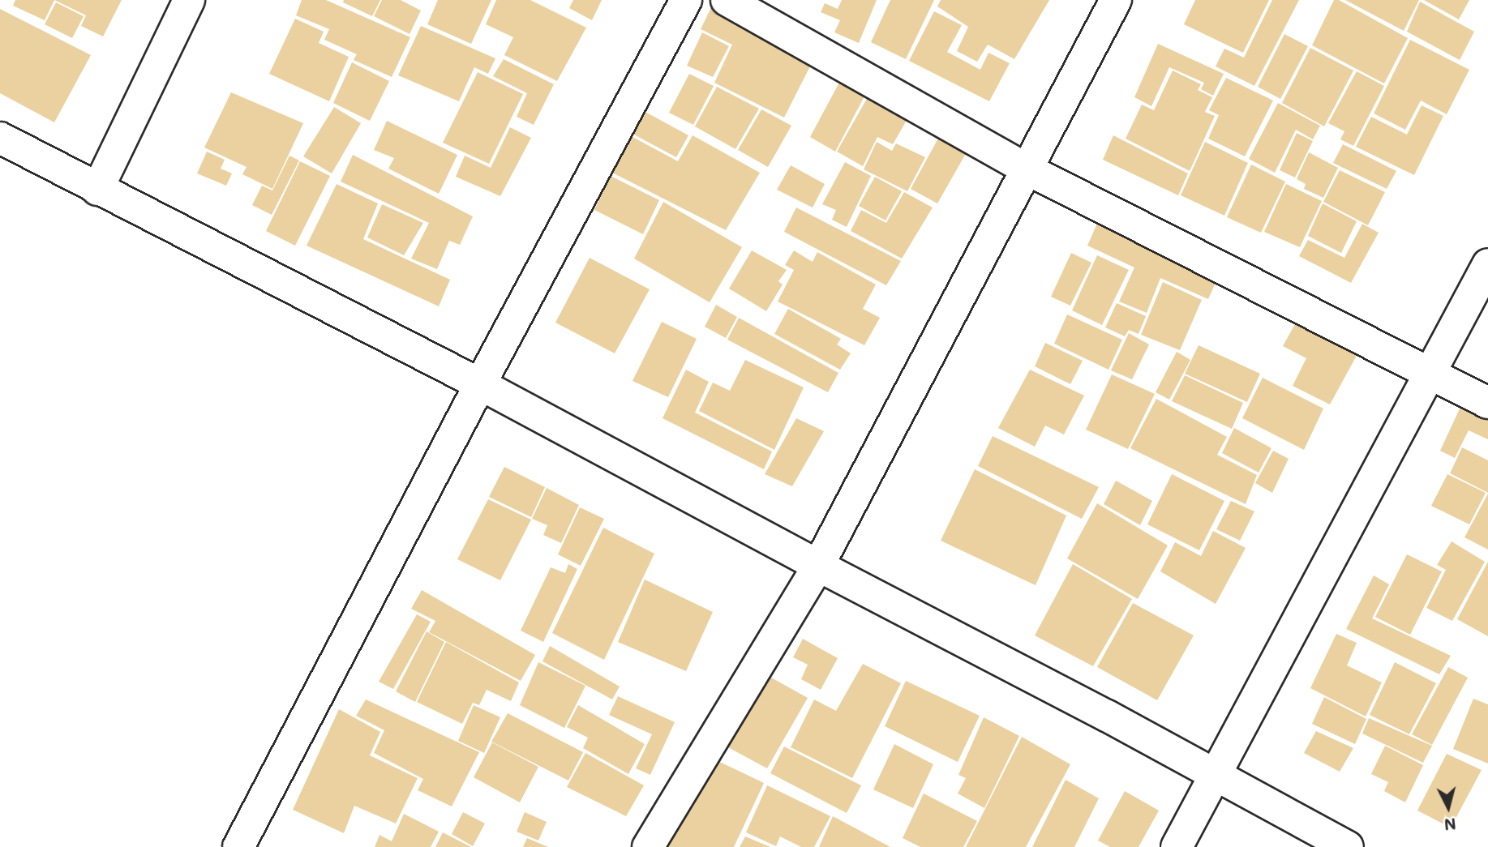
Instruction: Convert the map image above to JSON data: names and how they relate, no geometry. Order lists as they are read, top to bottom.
{
  "north": "bottom"
}
